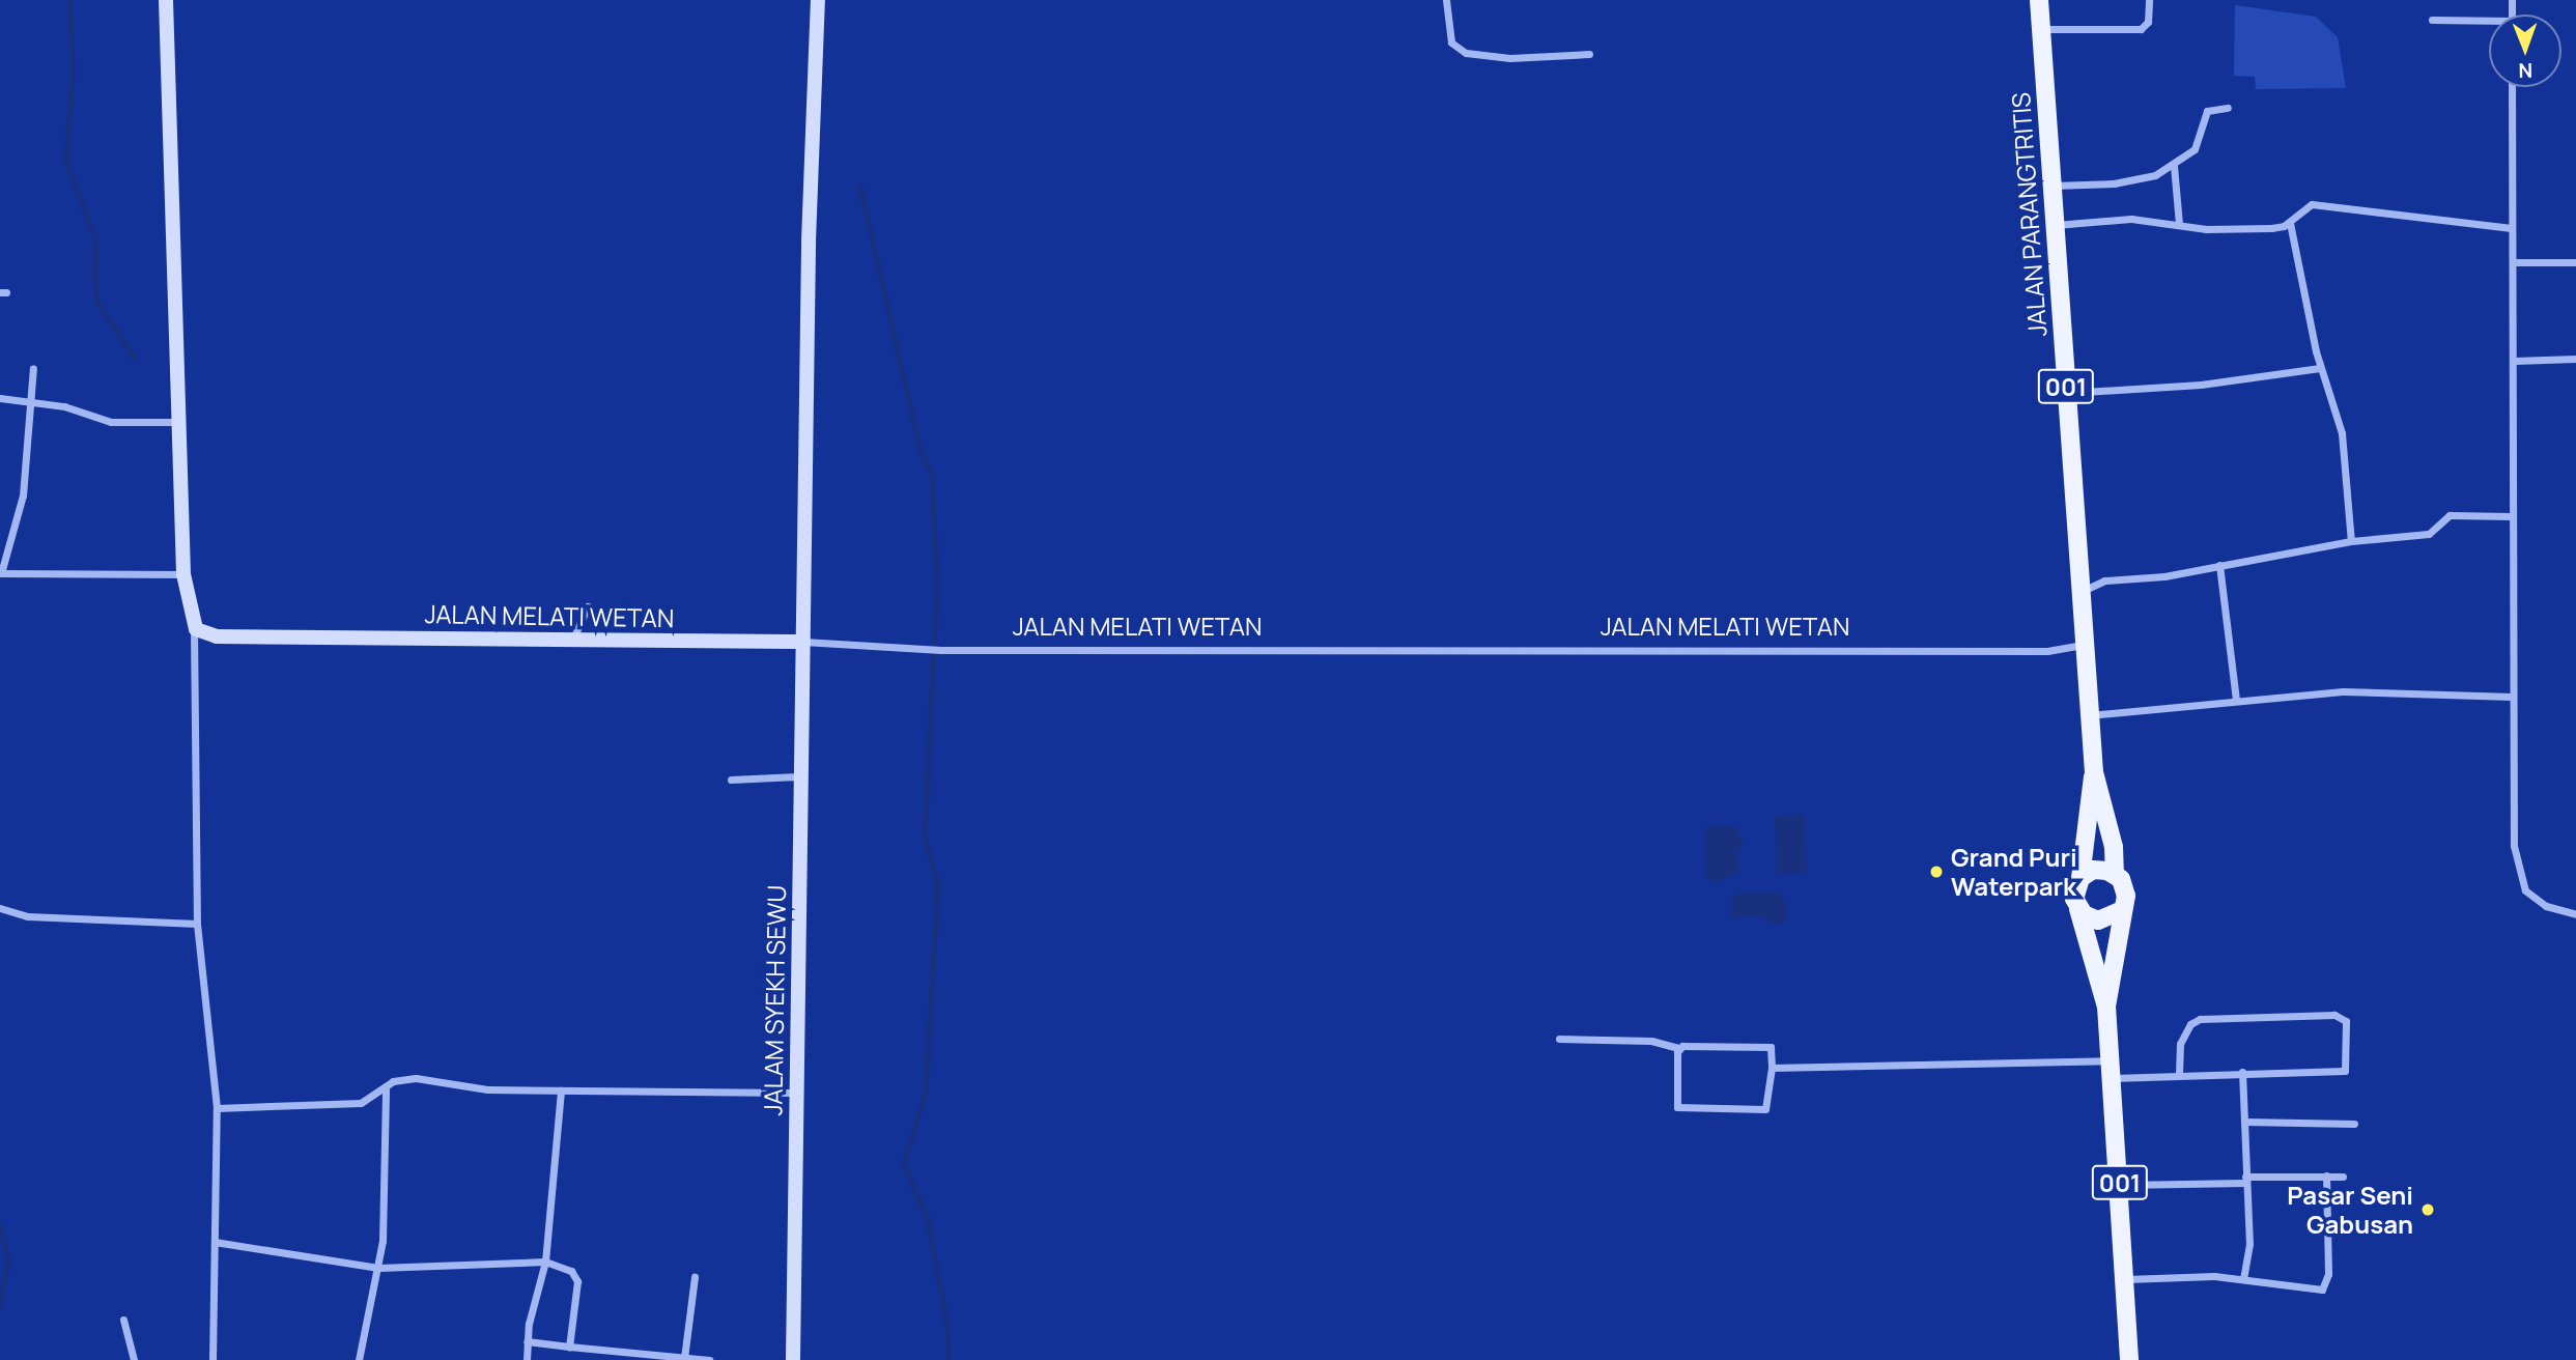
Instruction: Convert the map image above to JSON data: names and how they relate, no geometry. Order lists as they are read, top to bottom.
{
  "streets": {
    "main road": ["JALAN PARANGTRITIS", "001"],
    "street": ["JALAN MELATI WETAN", "JALAM SYEKH SEWU"]
  },
  "crossings": [
    ["JALAN PARANGTRITIS", "001"],
    ["JALAN PARANGTRITIS", "JALAN MELATI WETAN"],
    ["JALAN MELATI WETAN", "JALAM SYEKH SEWU"]
  ],
  "places": ["Grand Puri Waterpark", "Pasar Seni Gabusan"],
  "north": "bottom"
}
